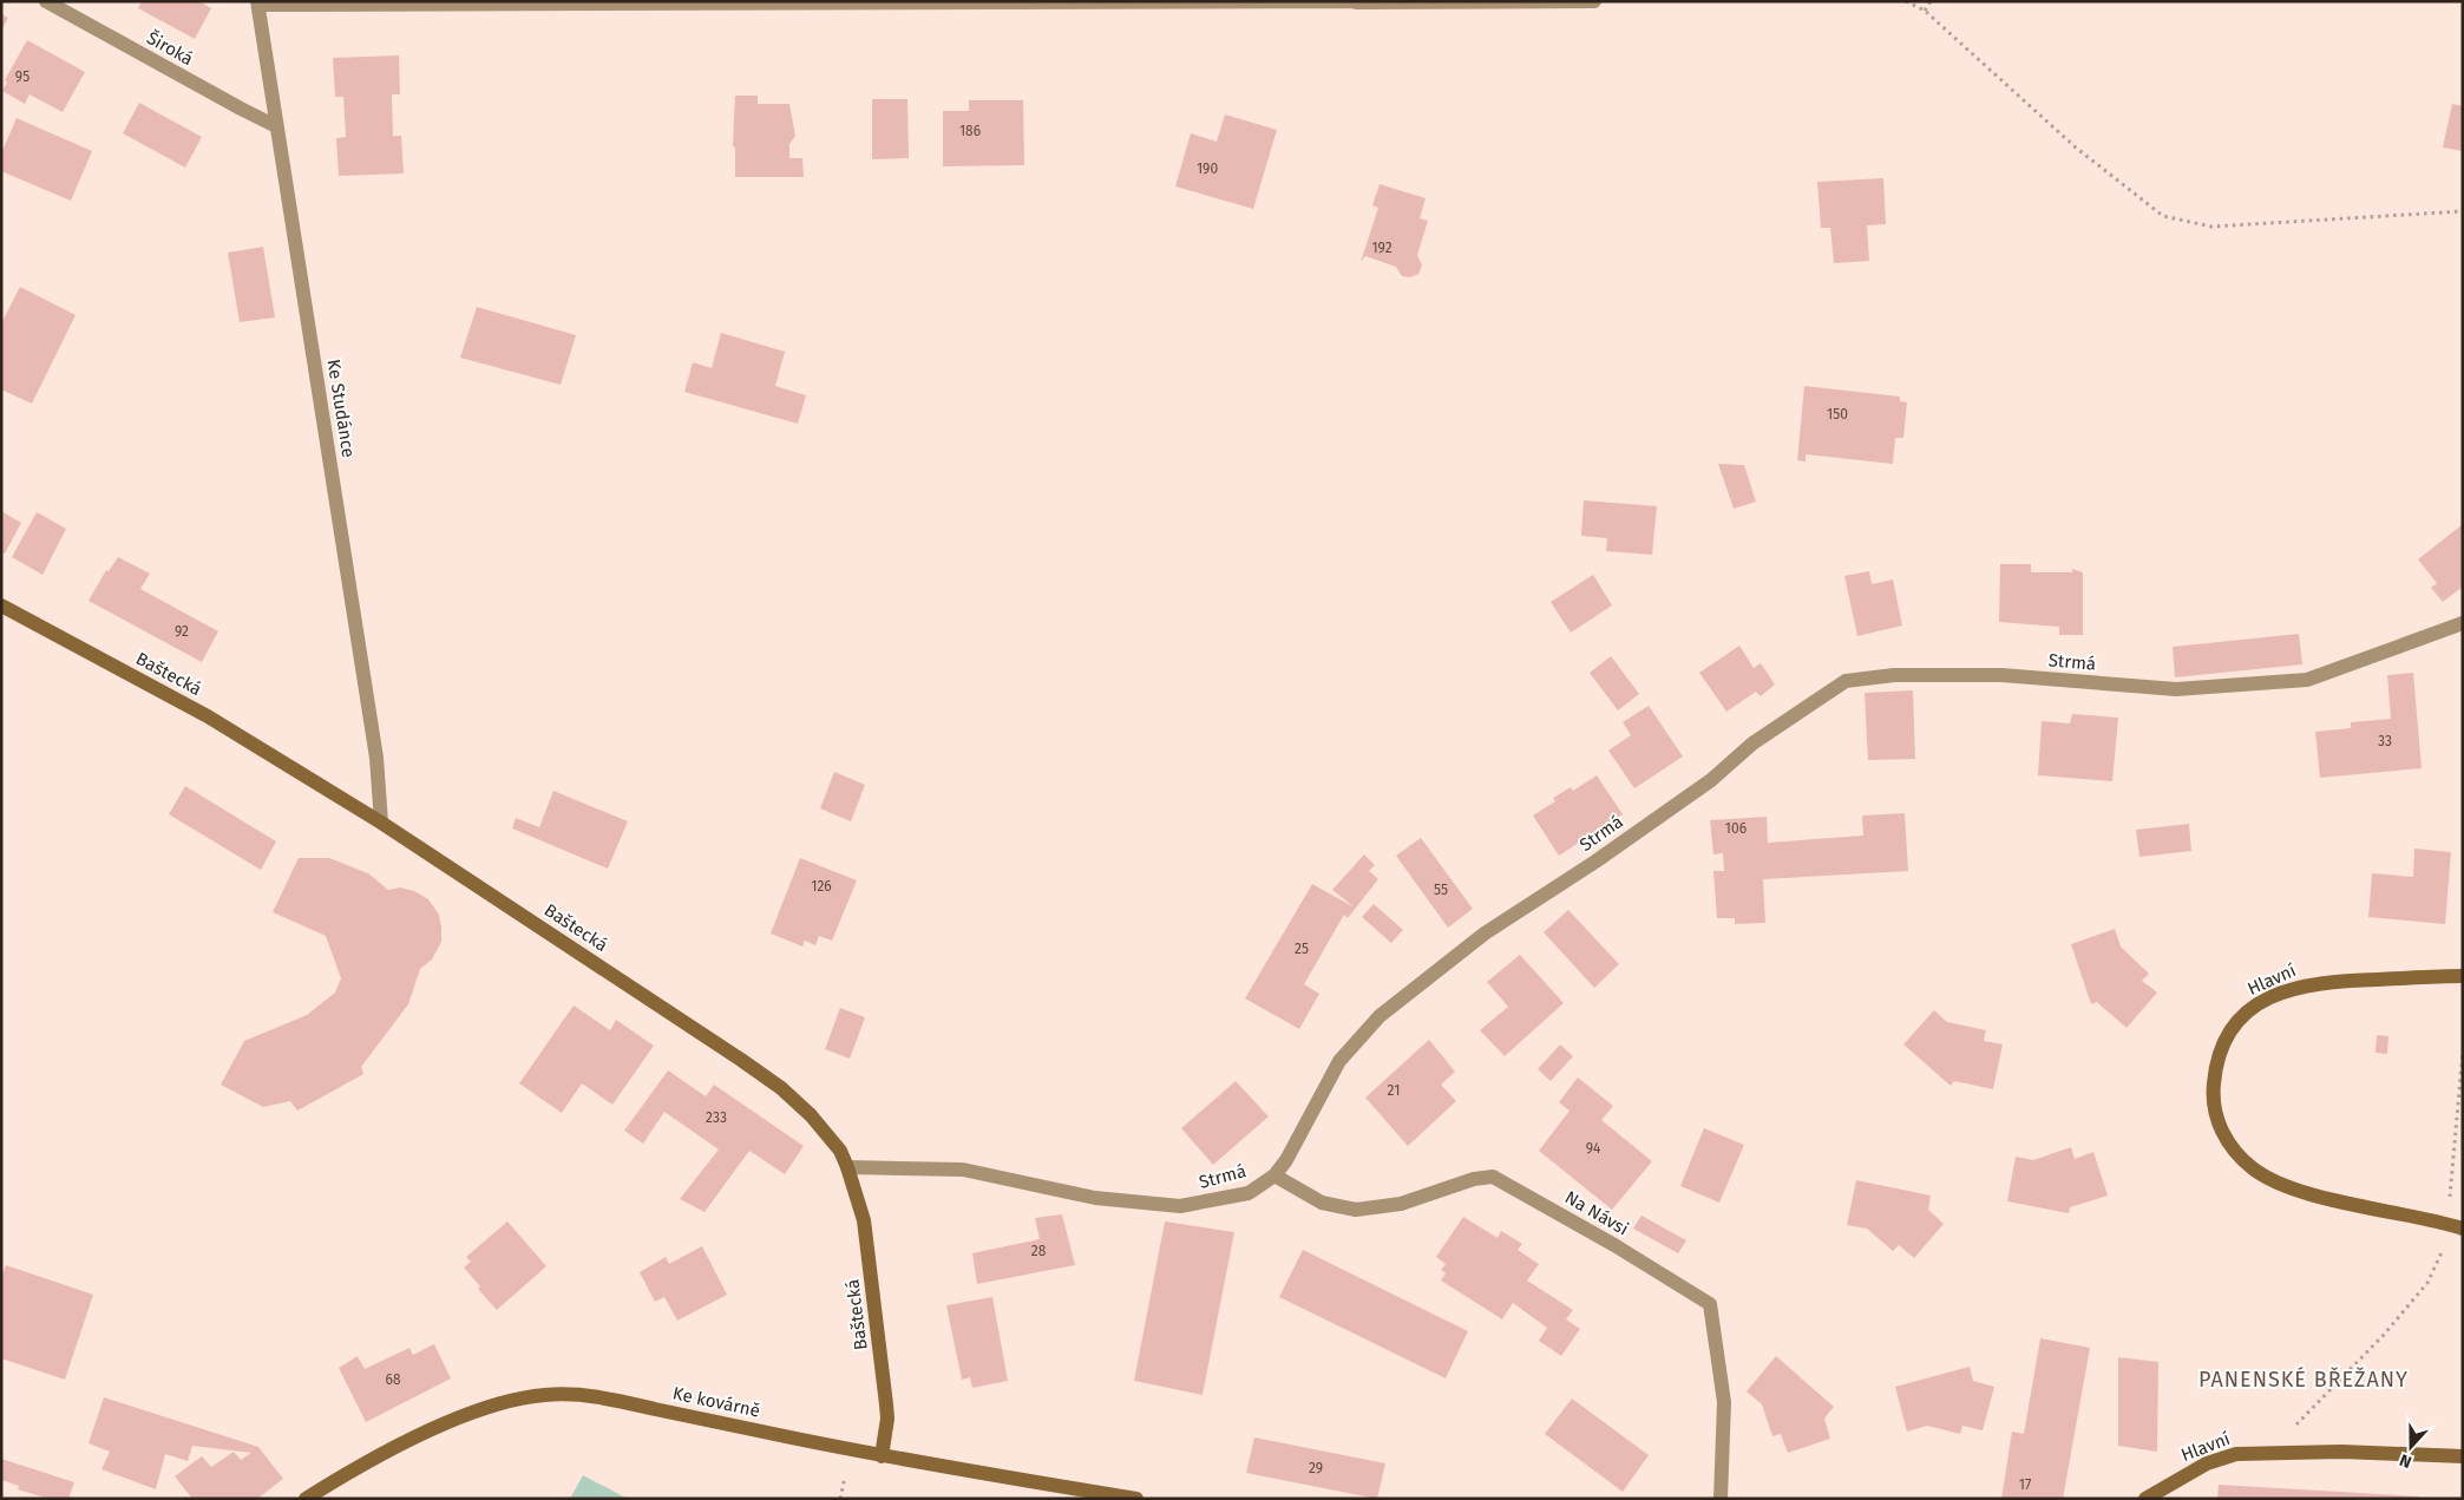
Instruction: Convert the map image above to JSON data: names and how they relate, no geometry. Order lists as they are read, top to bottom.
{
  "streets": {
    "street": [
      "Široká",
      "Ke Studánce",
      "Strmá",
      "Baštecká",
      "Hlavní",
      "Na Návsi",
      "Ke kovárně"
    ]
  },
  "crossings": [
    ["Široká", "Ke Studánce"],
    ["Ke Studánce", "Baštecká"],
    ["Strmá", "Baštecká"],
    ["Strmá", "Na Návsi"],
    ["Baštecká", "Ke kovárně"]
  ],
  "districts": ["PANENSKÉ BŘEŽANY"],
  "house_numbers": [
    "95",
    "186",
    "190",
    "192",
    "150",
    "92",
    "33",
    "106",
    "126",
    "55",
    "25",
    "21",
    "233",
    "94",
    "28",
    "68",
    "29",
    "17"
  ],
  "north": "bottom"
}
